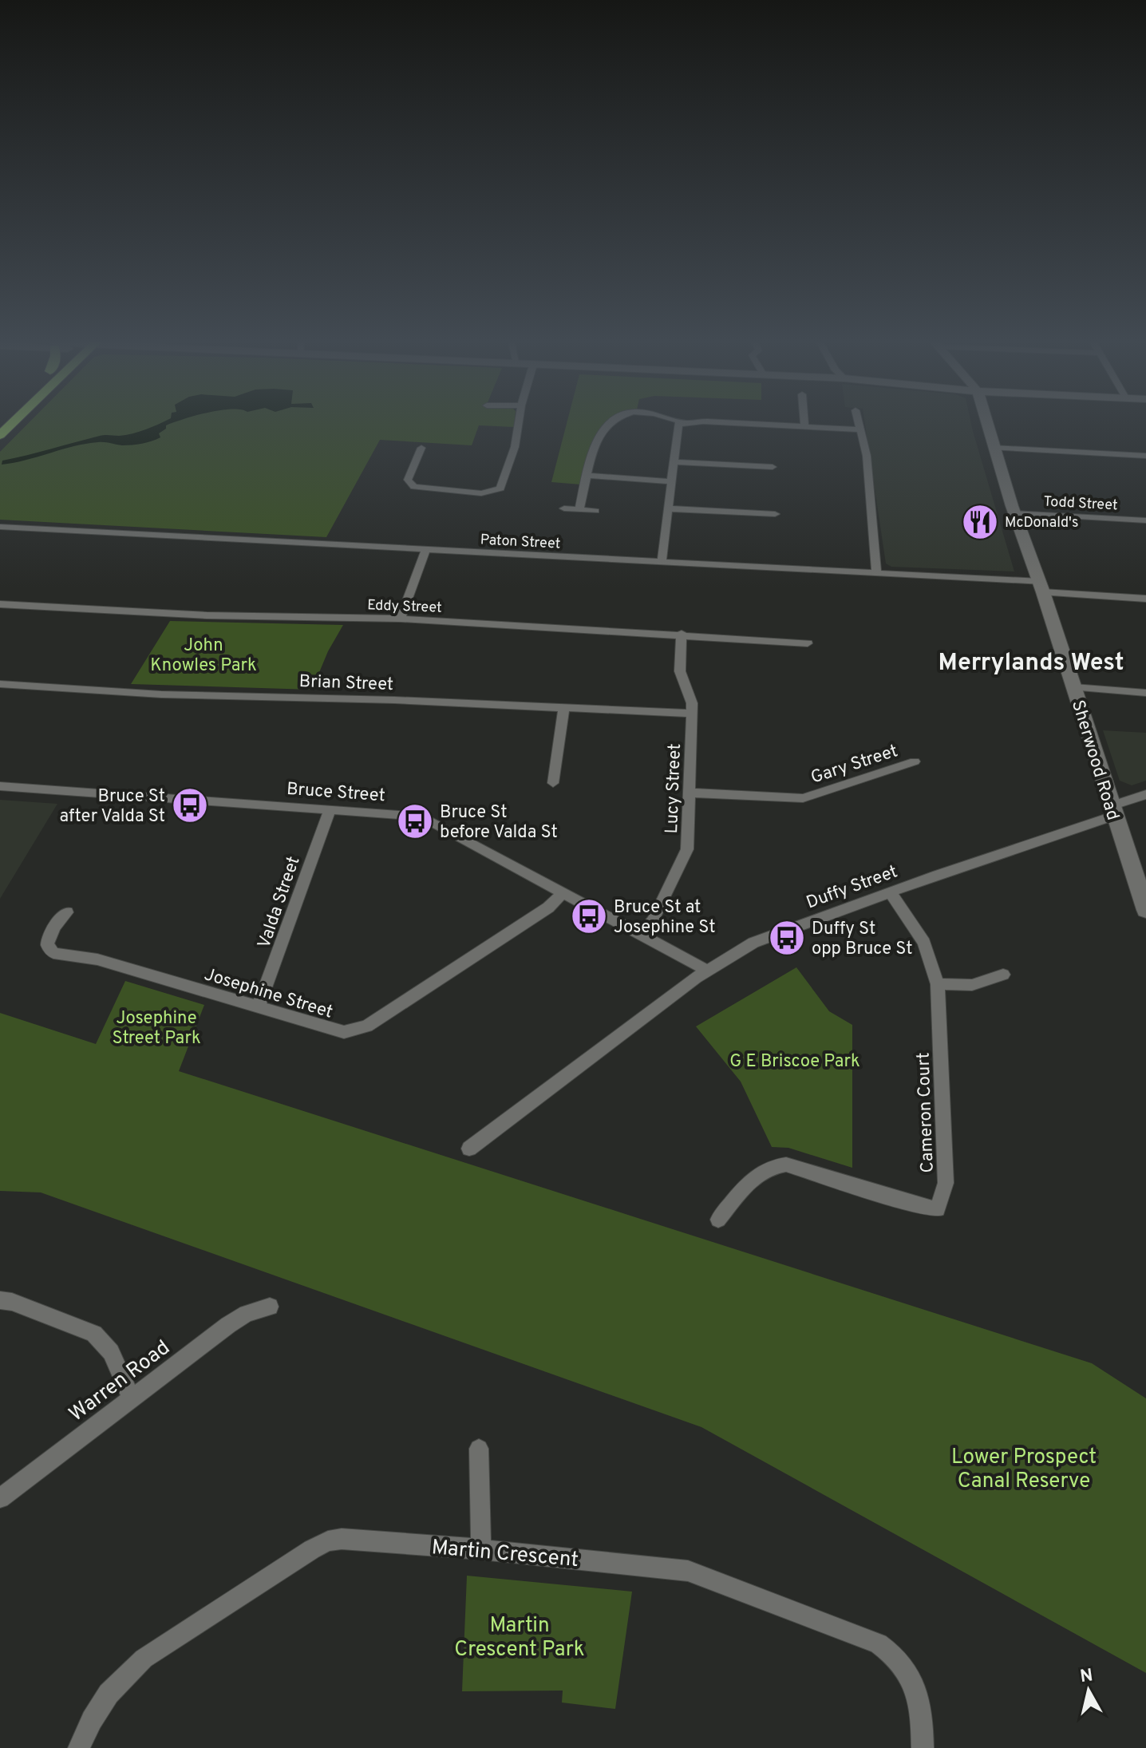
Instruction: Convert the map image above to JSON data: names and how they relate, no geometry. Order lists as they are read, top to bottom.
{
  "streets": {
    "main road": ["Sherwood Road"],
    "street": [
      "Todd Street",
      "Paton Street",
      "Eddy Street",
      "Brian Street",
      "Gary Street",
      "Lucy Street",
      "Bruce Street",
      "Duffy Street",
      "Valda Street",
      "Josephine Street",
      "Cameron Court",
      "Warren Road",
      "Martin Crescent"
    ]
  },
  "crossings": [
    ["Todd Street", "Sherwood Road"],
    ["Paton Street", "Sherwood Road"],
    ["Eddy Street", "Lucy Street"],
    ["Brian Street", "Lucy Street"],
    ["Sherwood Road", "Duffy Street"],
    ["Gary Street", "Lucy Street"],
    ["Lucy Street", "Bruce Street"],
    ["Bruce Street", "Duffy Street"],
    ["Bruce Street", "Valda Street"],
    ["Bruce Street", "Josephine Street"],
    ["Duffy Street", "Cameron Court"],
    ["Valda Street", "Josephine Street"]
  ],
  "districts": ["Merrylands West"],
  "parks": [
    "John Knowles Park",
    "Josephine Street Park",
    "G E Briscoe Park",
    "Lower Prospect Canal Reserve",
    "Martin Crescent Park"
  ],
  "places": {
    "restaurant": ["McDonald's"],
    "bus stop": [
      "Bruce St after Valda St",
      "Bruce St before Valda St",
      "Bruce St at Josephine St",
      "Duffy St opp Bruce St"
    ]
  },
  "north": "top"
}
